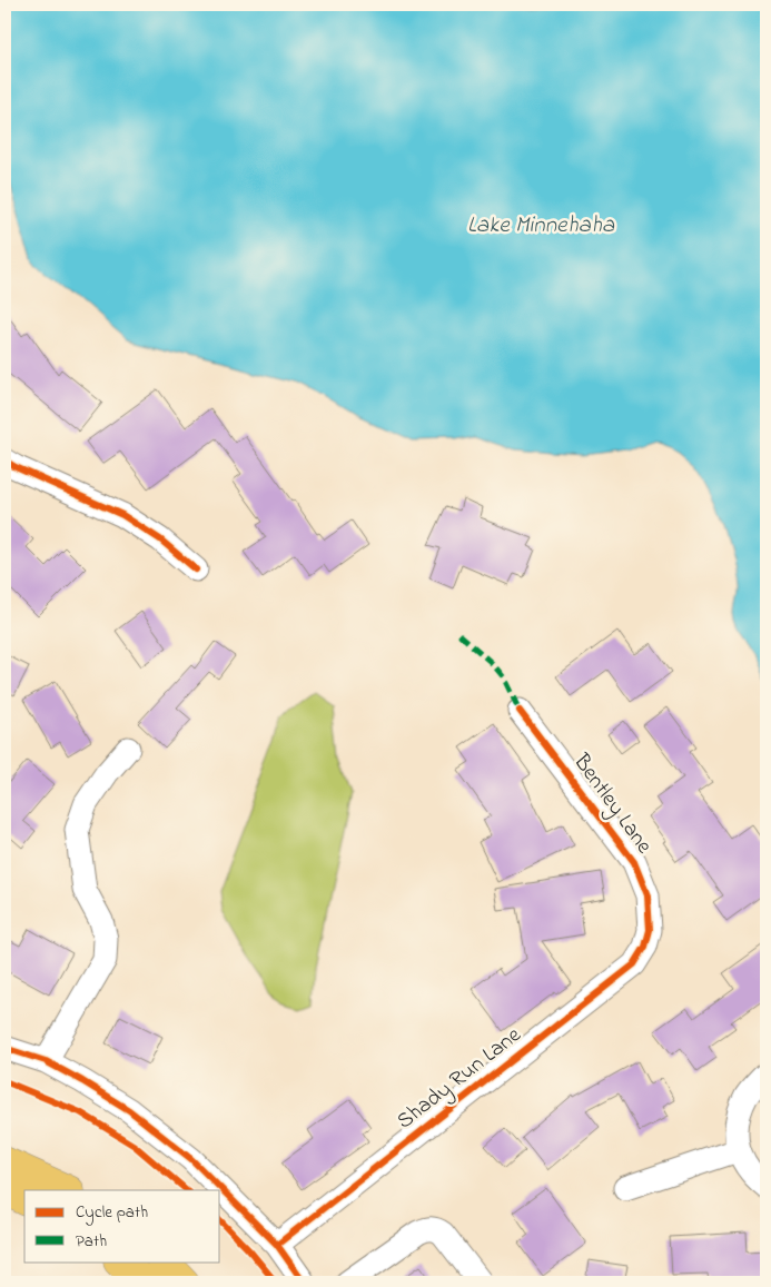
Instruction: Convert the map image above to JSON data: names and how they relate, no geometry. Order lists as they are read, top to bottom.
{
  "streets": {
    "street": ["Bentley Lane", "Shady Run Lane"]
  },
  "crossings": [
    ["Bentley Lane", "Shady Run Lane"]
  ],
  "water": ["Lake Minnehaha"],
  "legend": ["Cycle path", "Path"]
}
